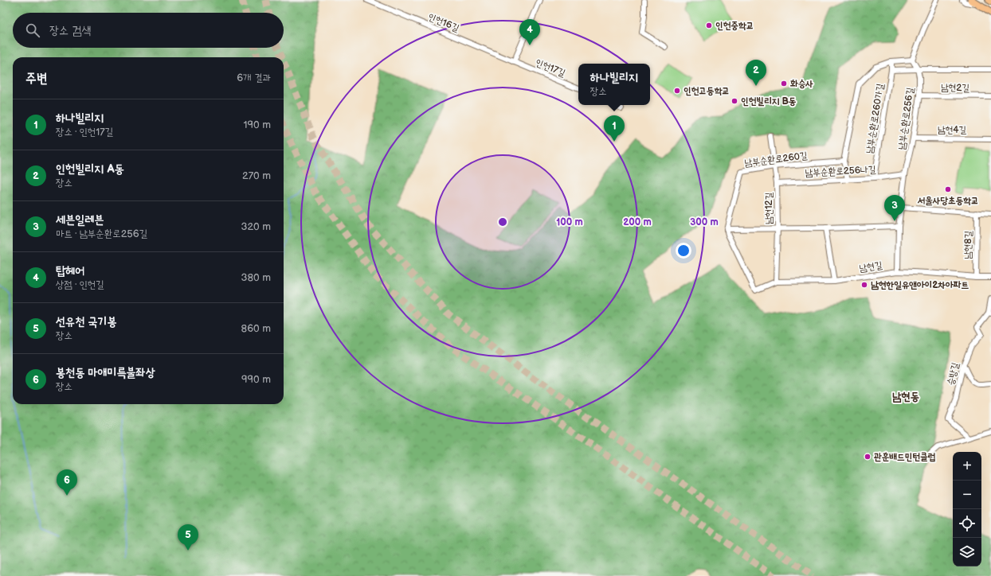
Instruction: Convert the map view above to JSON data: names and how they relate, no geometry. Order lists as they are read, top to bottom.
{
  "streets": {
    "street": [
      "인헌16길",
      "인헌17길",
      "남현2길",
      "남부순환로260가길",
      "남부순환로256길",
      "남현4길",
      "남부순환로260길",
      "남부순환로256나길",
      "남현12길",
      "남현8길",
      "남현길",
      "승방길"
    ]
  },
  "crossings": [
    ["인헌16길", "인헌17길"],
    ["남현2길", "남부순환로256길"],
    ["남부순환로260가길", "남부순환로256나길"],
    ["남부순환로256길", "남현4길"],
    ["남부순환로256길", "남부순환로256나길"],
    ["남부순환로256길", "남현길"],
    ["남부순환로260길", "남현12길"],
    ["남부순환로260길", "남현길"],
    ["남부순환로256나길", "남현12길"],
    ["남현12길", "남현길"],
    ["남현8길", "남현길"]
  ],
  "districts": ["남현동"],
  "places": [
    "인헌중학교",
    "화승사",
    "인헌고등학교",
    "인헌빌리지 B동",
    "서울사당초등학교",
    "남현한일유앤아이2차아파트",
    "관훈배드민턴클럽"
  ],
  "page": {
    "search": "장소 검색",
    "pins": [
      "4",
      "2",
      "1",
      "3",
      "6",
      "5"
    ],
    "heading": ["주변", "6개 결과"],
    "popup": ["하나빌리지", "장소"],
    "list": [
      {
        "mark": "1",
        "name": "하나빌리지",
        "note": "장소 · 인헌17길",
        "value": "190 m"
      },
      {
        "mark": "2",
        "name": "인헌빌리지 A동",
        "note": "장소",
        "value": "270 m"
      },
      {
        "mark": "3",
        "name": "세븐일레븐",
        "note": "마트 · 남부순환로256길",
        "value": "320 m"
      },
      {
        "mark": "4",
        "name": "탑헤어",
        "note": "상점 · 인헌길",
        "value": "380 m"
      },
      {
        "mark": "5",
        "name": "선유천 국기봉",
        "note": "장소",
        "value": "860 m"
      },
      {
        "mark": "6",
        "name": "봉천동 마애미륵불좌상",
        "note": "장소",
        "value": "990 m"
      }
    ],
    "map_buttons": ["+", "−"]
  },
  "rings": ["100 m", "200 m", "300 m"]
}
